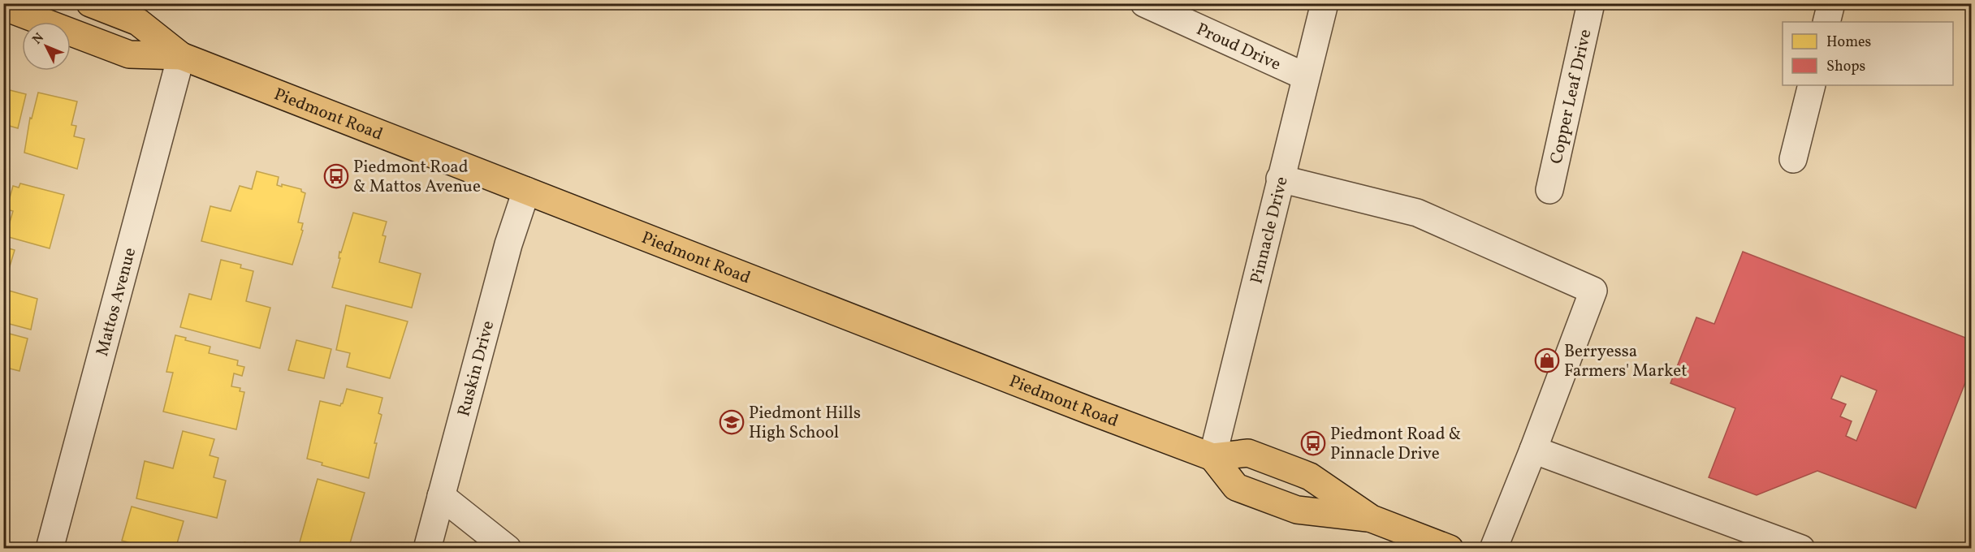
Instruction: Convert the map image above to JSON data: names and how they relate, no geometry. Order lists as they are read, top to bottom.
{
  "streets": {
    "main road": ["Piedmont Road"],
    "street": [
      "Proud Drive",
      "Copper Leaf Drive",
      "Pinnacle Drive",
      "Mattos Avenue",
      "Ruskin Drive"
    ]
  },
  "crossings": [
    ["Proud Drive", "Pinnacle Drive"],
    ["Piedmont Road", "Pinnacle Drive"],
    ["Piedmont Road", "Mattos Avenue"],
    ["Piedmont Road", "Ruskin Drive"]
  ],
  "places": {
    "bus stop": ["Piedmont Road & Mattos Avenue", "Piedmont Road & Pinnacle Drive"],
    "shop": ["Berryessa Farmers' Market"],
    "school or university": ["Piedmont Hills High School"]
  },
  "legend": ["Homes", "Shops"],
  "north": "top left"
}
